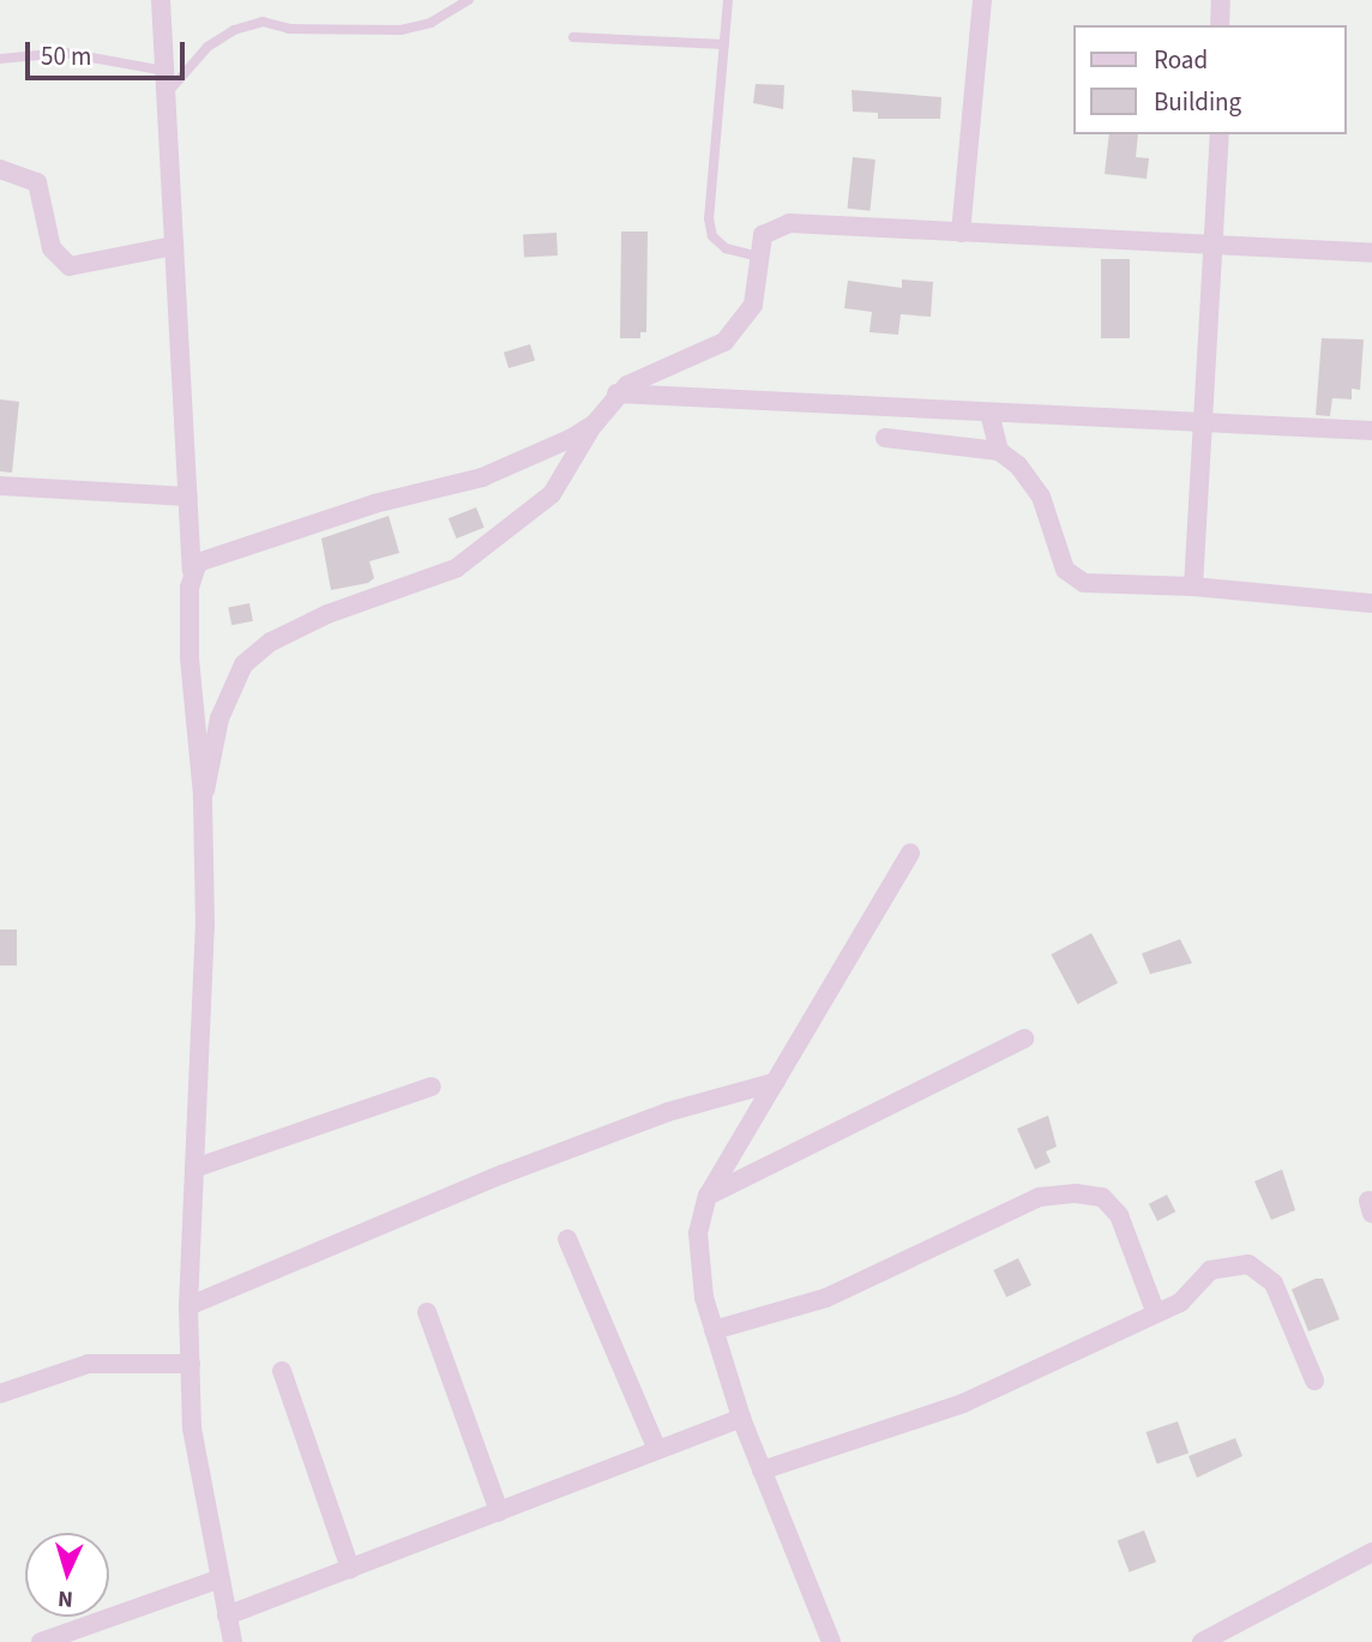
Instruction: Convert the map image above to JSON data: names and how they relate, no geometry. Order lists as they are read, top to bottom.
{
  "legend": ["Road", "Building"],
  "scale_bar": "50 m",
  "north": "bottom"
}
